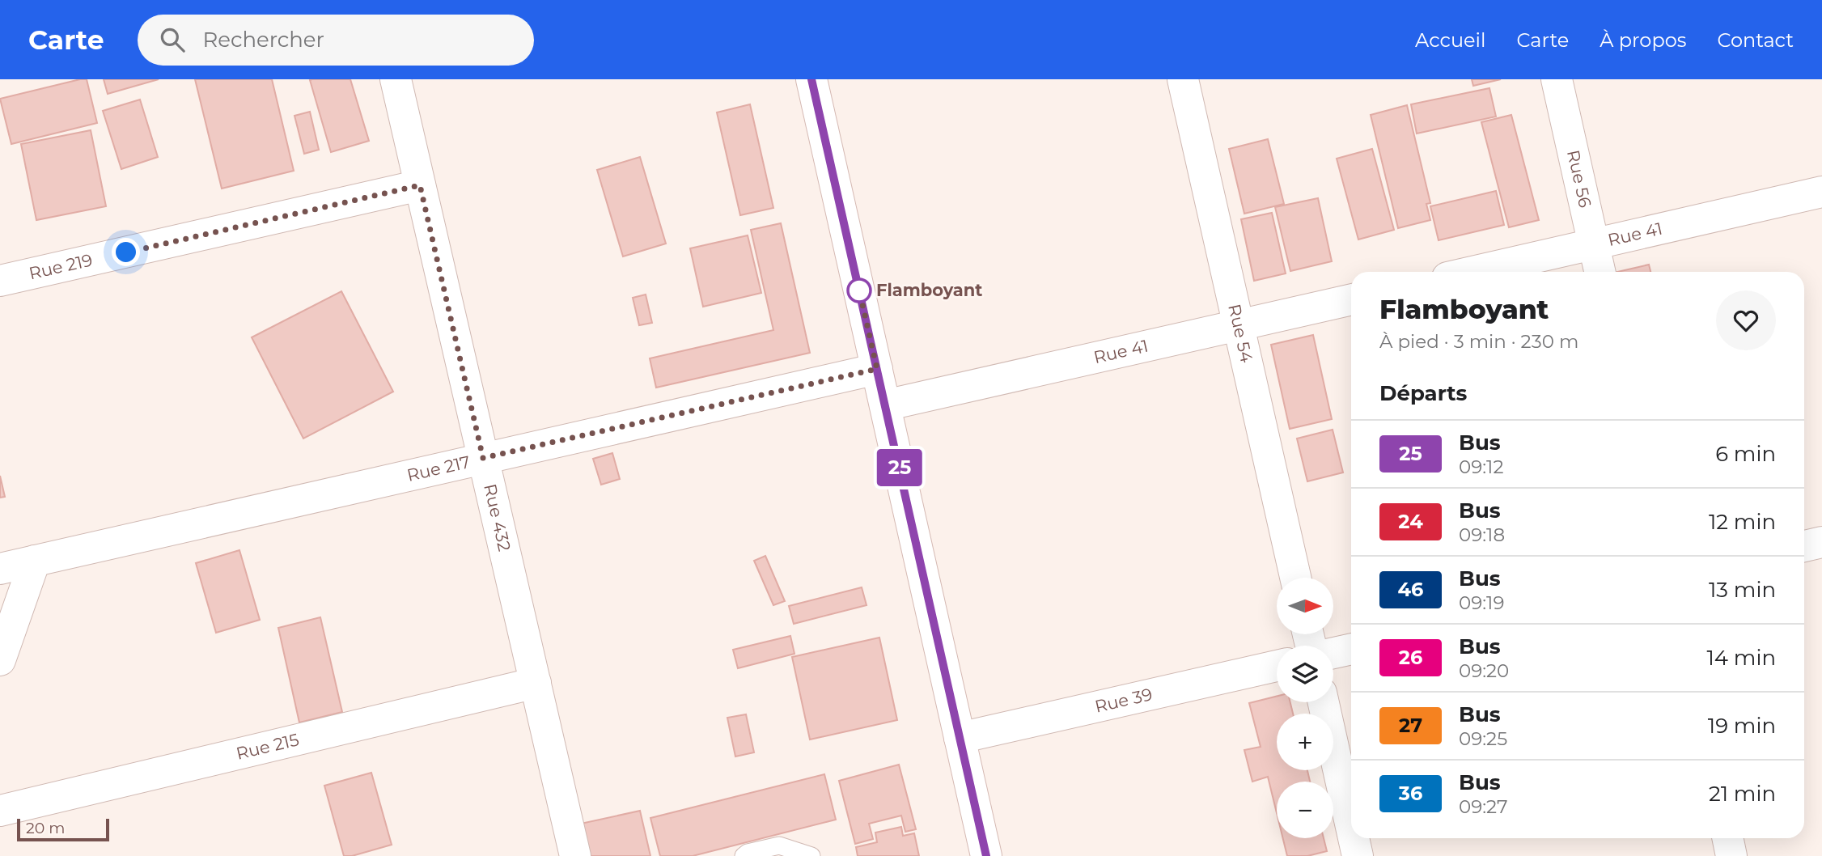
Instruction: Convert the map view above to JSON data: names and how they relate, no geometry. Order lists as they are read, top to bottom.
{
  "streets": {
    "street": [
      "Rue 56",
      "Rue 41",
      "Rue 219",
      "Rue 54",
      "Rue 217",
      "Rue 432",
      "Rue 39",
      "Rue 215"
    ]
  },
  "crossings": [
    ["Rue 56", "Rue 41"],
    ["Rue 41", "Rue 54"],
    ["Rue 219", "Rue 432"],
    ["Rue 217", "Rue 432"],
    ["Rue 432", "Rue 215"]
  ],
  "places": ["Flamboyant"],
  "lines": ["bus line 25"],
  "scale_bar": "20 m",
  "north": "right",
  "page": {
    "header": "Carte",
    "search": "Rechercher",
    "nav": [
      "Accueil",
      "Carte",
      "À propos",
      "Contact"
    ],
    "on_map": "25",
    "heading": [
      ["Flamboyant", "À pied · 3 min · 230 m"],
      "Départs"
    ],
    "list": [
      {
        "mark": "25",
        "name": "Bus",
        "note": "09:12",
        "value": "6 min"
      },
      {
        "mark": "24",
        "name": "Bus",
        "note": "09:18",
        "value": "12 min"
      },
      {
        "mark": "46",
        "name": "Bus",
        "note": "09:19",
        "value": "13 min"
      },
      {
        "mark": "26",
        "name": "Bus",
        "note": "09:20",
        "value": "14 min"
      },
      {
        "mark": "27",
        "name": "Bus",
        "note": "09:25",
        "value": "19 min"
      },
      {
        "mark": "36",
        "name": "Bus",
        "note": "09:27",
        "value": "21 min"
      }
    ],
    "map_buttons": ["+", "−"],
    "scale": "20 m"
  }
}
